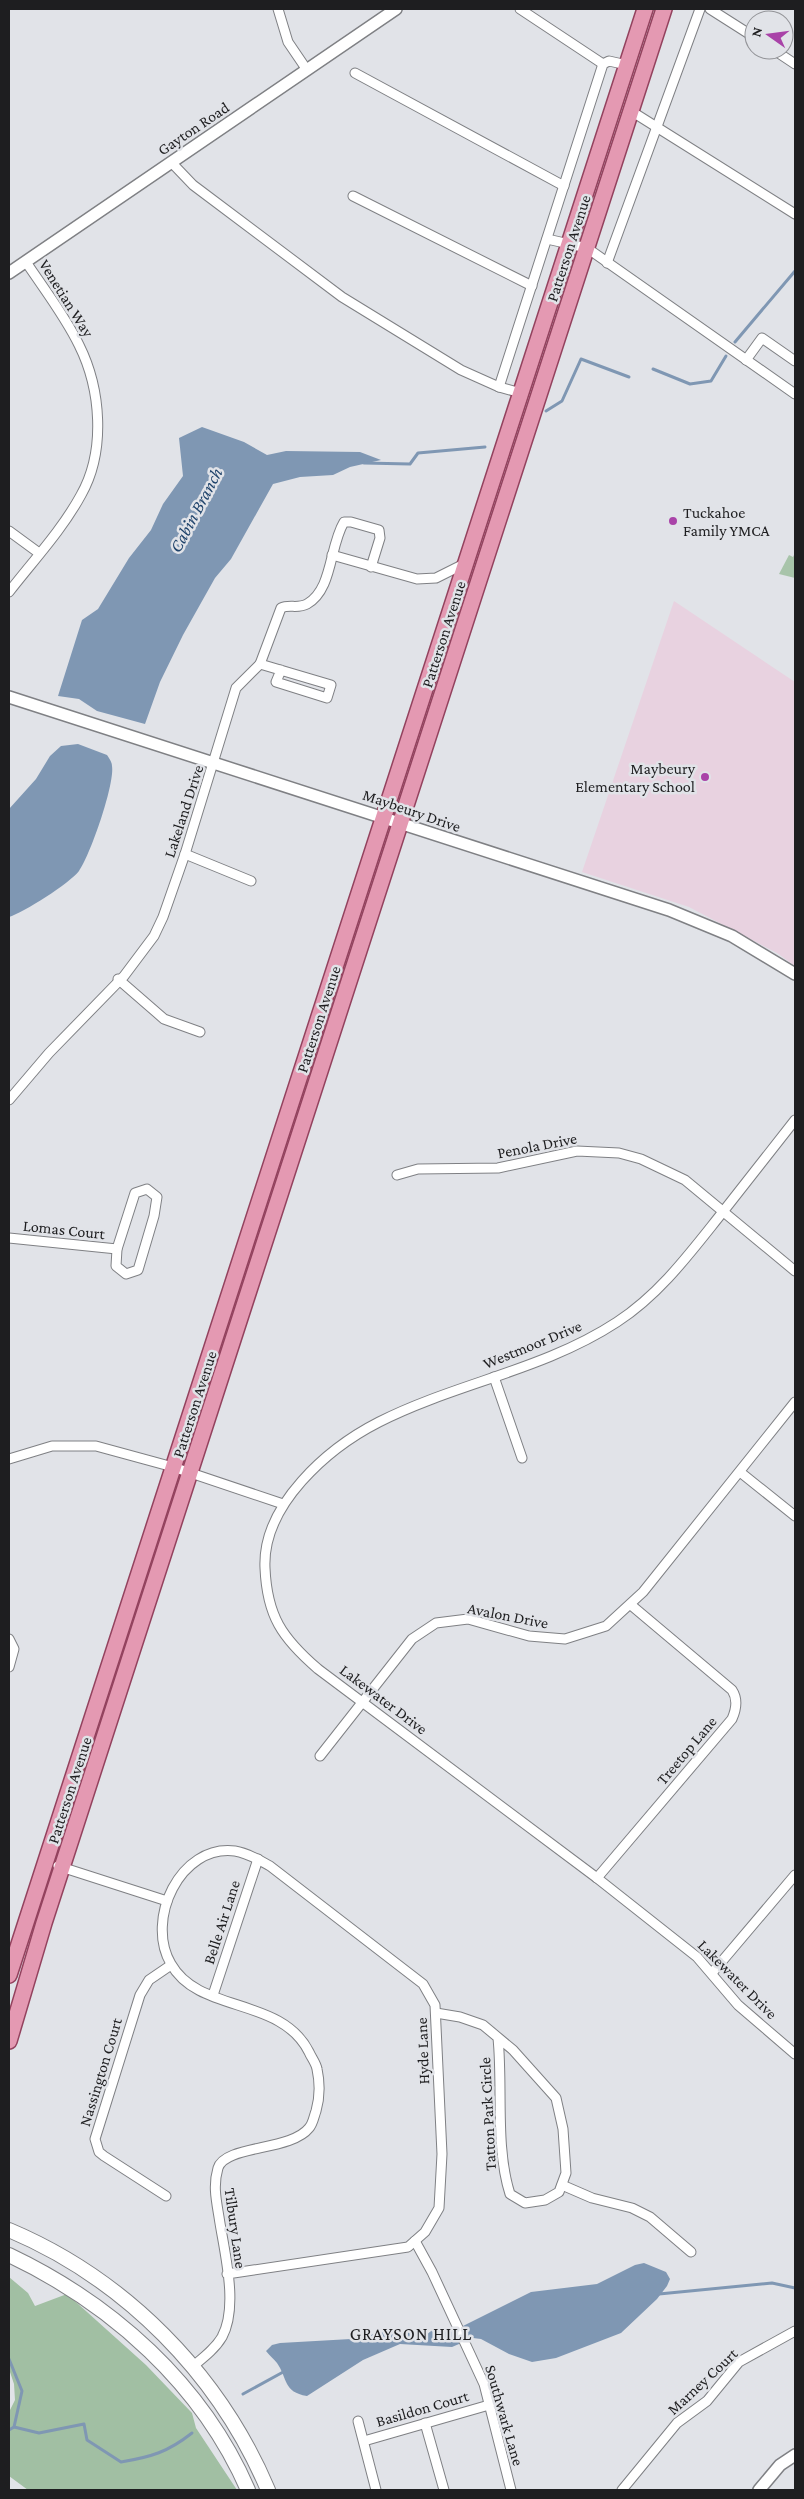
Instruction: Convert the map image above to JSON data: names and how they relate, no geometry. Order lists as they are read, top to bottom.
{
  "streets": {
    "main road": ["Patterson Avenue"],
    "street": [
      "Gayton Road",
      "Venetian Way",
      "Maybeury Drive",
      "Lakeland Drive",
      "Penola Drive",
      "Lomas Court",
      "Westmoor Drive",
      "Avalon Drive",
      "Lakewater Drive",
      "Treetop Lane",
      "Belle Air Lane",
      "Hyde Lane",
      "Nassington Court",
      "Tatton Park Circle",
      "Tilbury Lane",
      "Marney Court",
      "Basildon Court",
      "Southwark Lane"
    ]
  },
  "crossings": [
    ["Gayton Road", "Venetian Way"],
    ["Patterson Avenue", "Maybeury Drive"],
    ["Maybeury Drive", "Lakeland Drive"],
    ["Penola Drive", "Westmoor Drive"],
    ["Westmoor Drive", "Lakewater Drive"],
    ["Avalon Drive", "Lakewater Drive"],
    ["Avalon Drive", "Treetop Lane"],
    ["Lakewater Drive", "Treetop Lane"],
    ["Belle Air Lane", "Hyde Lane"],
    ["Belle Air Lane", "Tilbury Lane"],
    ["Hyde Lane", "Tatton Park Circle"],
    ["Hyde Lane", "Tilbury Lane"],
    ["Hyde Lane", "Southwark Lane"],
    ["Nassington Court", "Tilbury Lane"],
    ["Basildon Court", "Southwark Lane"]
  ],
  "districts": ["GRAYSON HILL"],
  "water": ["Cabin Branch"],
  "places": ["Tuckahoe Family YMCA", "Maybeury Elementary School"],
  "north": "left"
}
